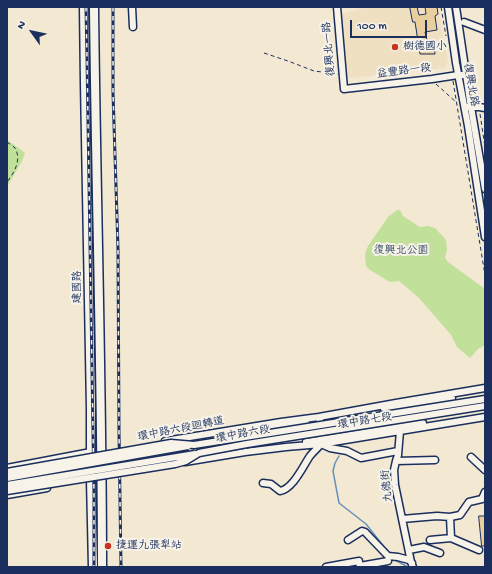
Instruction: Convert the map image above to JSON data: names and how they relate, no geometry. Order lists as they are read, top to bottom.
{
  "streets": {
    "main road": ["建國路"],
    "street": [
      "復興北一路",
      "益豐路一段",
      "復興北路",
      "環中路七段",
      "環中路六段迴轉道",
      "環中路六段",
      "九德街"
    ]
  },
  "crossings": [
    ["復興北一路", "益豐路一段"],
    ["益豐路一段", "復興北路"],
    ["環中路七段", "環中路六段迴轉道"],
    ["環中路七段", "環中路六段"],
    ["環中路七段", "九德街"],
    ["環中路六段迴轉道", "環中路六段"],
    ["環中路六段", "九德街"]
  ],
  "parks": ["復興北公園"],
  "places": ["樹德國小", "捷運九張犁站"],
  "scale_bar": "100 m",
  "north": "top left"
}
